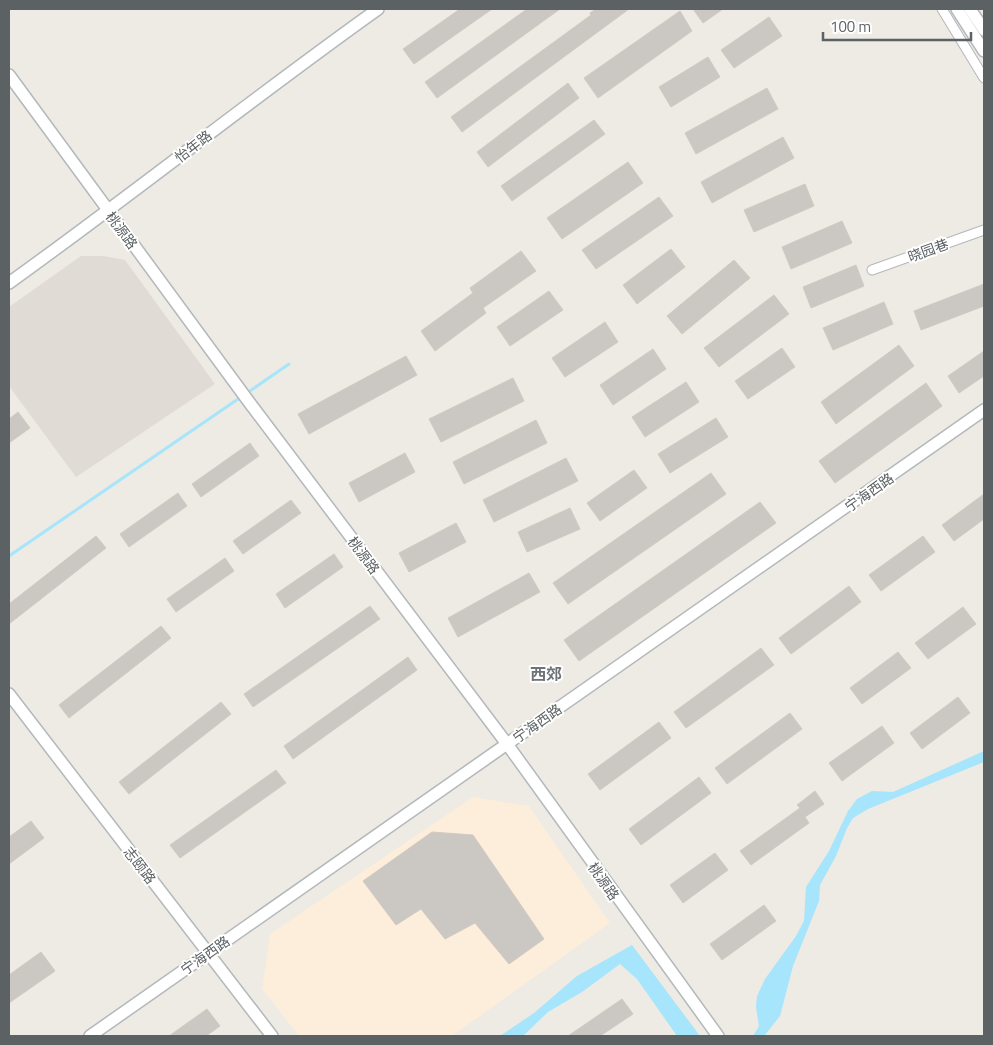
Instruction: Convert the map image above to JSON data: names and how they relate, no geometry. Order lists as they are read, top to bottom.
{
  "streets": {
    "street": [
      "怡年路",
      "桃源路",
      "晓园巷",
      "宁海西路",
      "志颐路"
    ]
  },
  "crossings": [
    ["怡年路", "桃源路"],
    ["桃源路", "宁海西路"],
    ["宁海西路", "志颐路"]
  ],
  "districts": ["西郊"],
  "scale_bar": "100 m"
}
